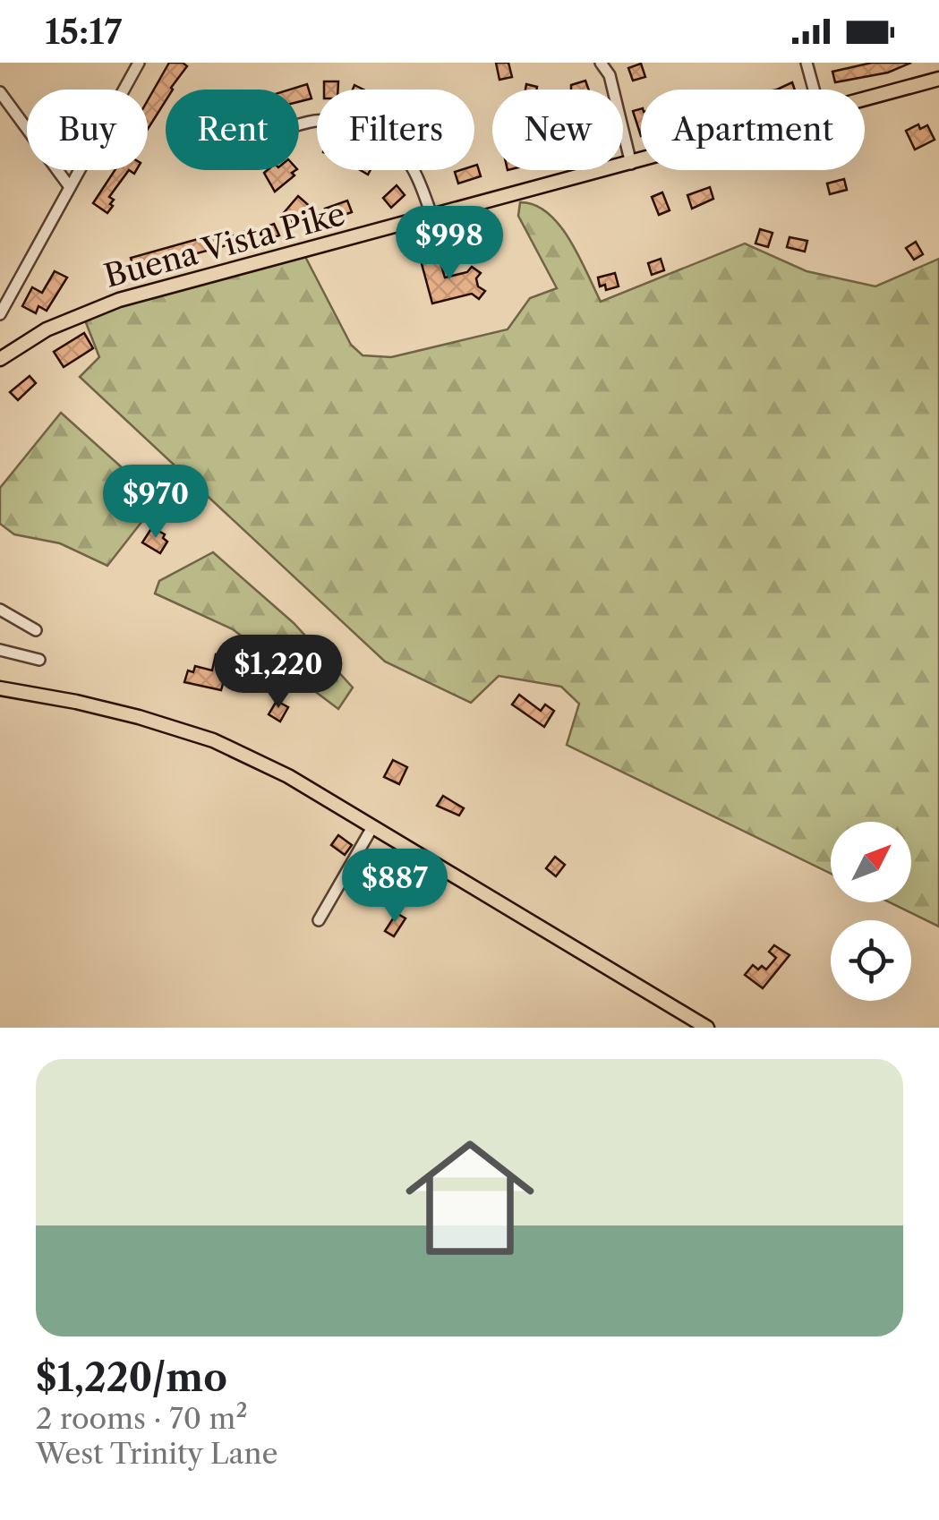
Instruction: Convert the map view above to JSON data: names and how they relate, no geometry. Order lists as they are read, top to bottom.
{
  "streets": {
    "main road": ["Buena Vista Pike"]
  },
  "north": "top right",
  "page": {
    "status": "15:17",
    "chip": [
      "Buy",
      "Rent",
      "Filters",
      "New",
      "Apartment"
    ],
    "price": [
      "$998",
      "$970",
      "$1,220",
      "$887"
    ],
    "list": [
      {
        "name": "$1,220/mo",
        "note": "2 rooms · 70 m² · West Trinity Lane"
      }
    ]
  }
}
